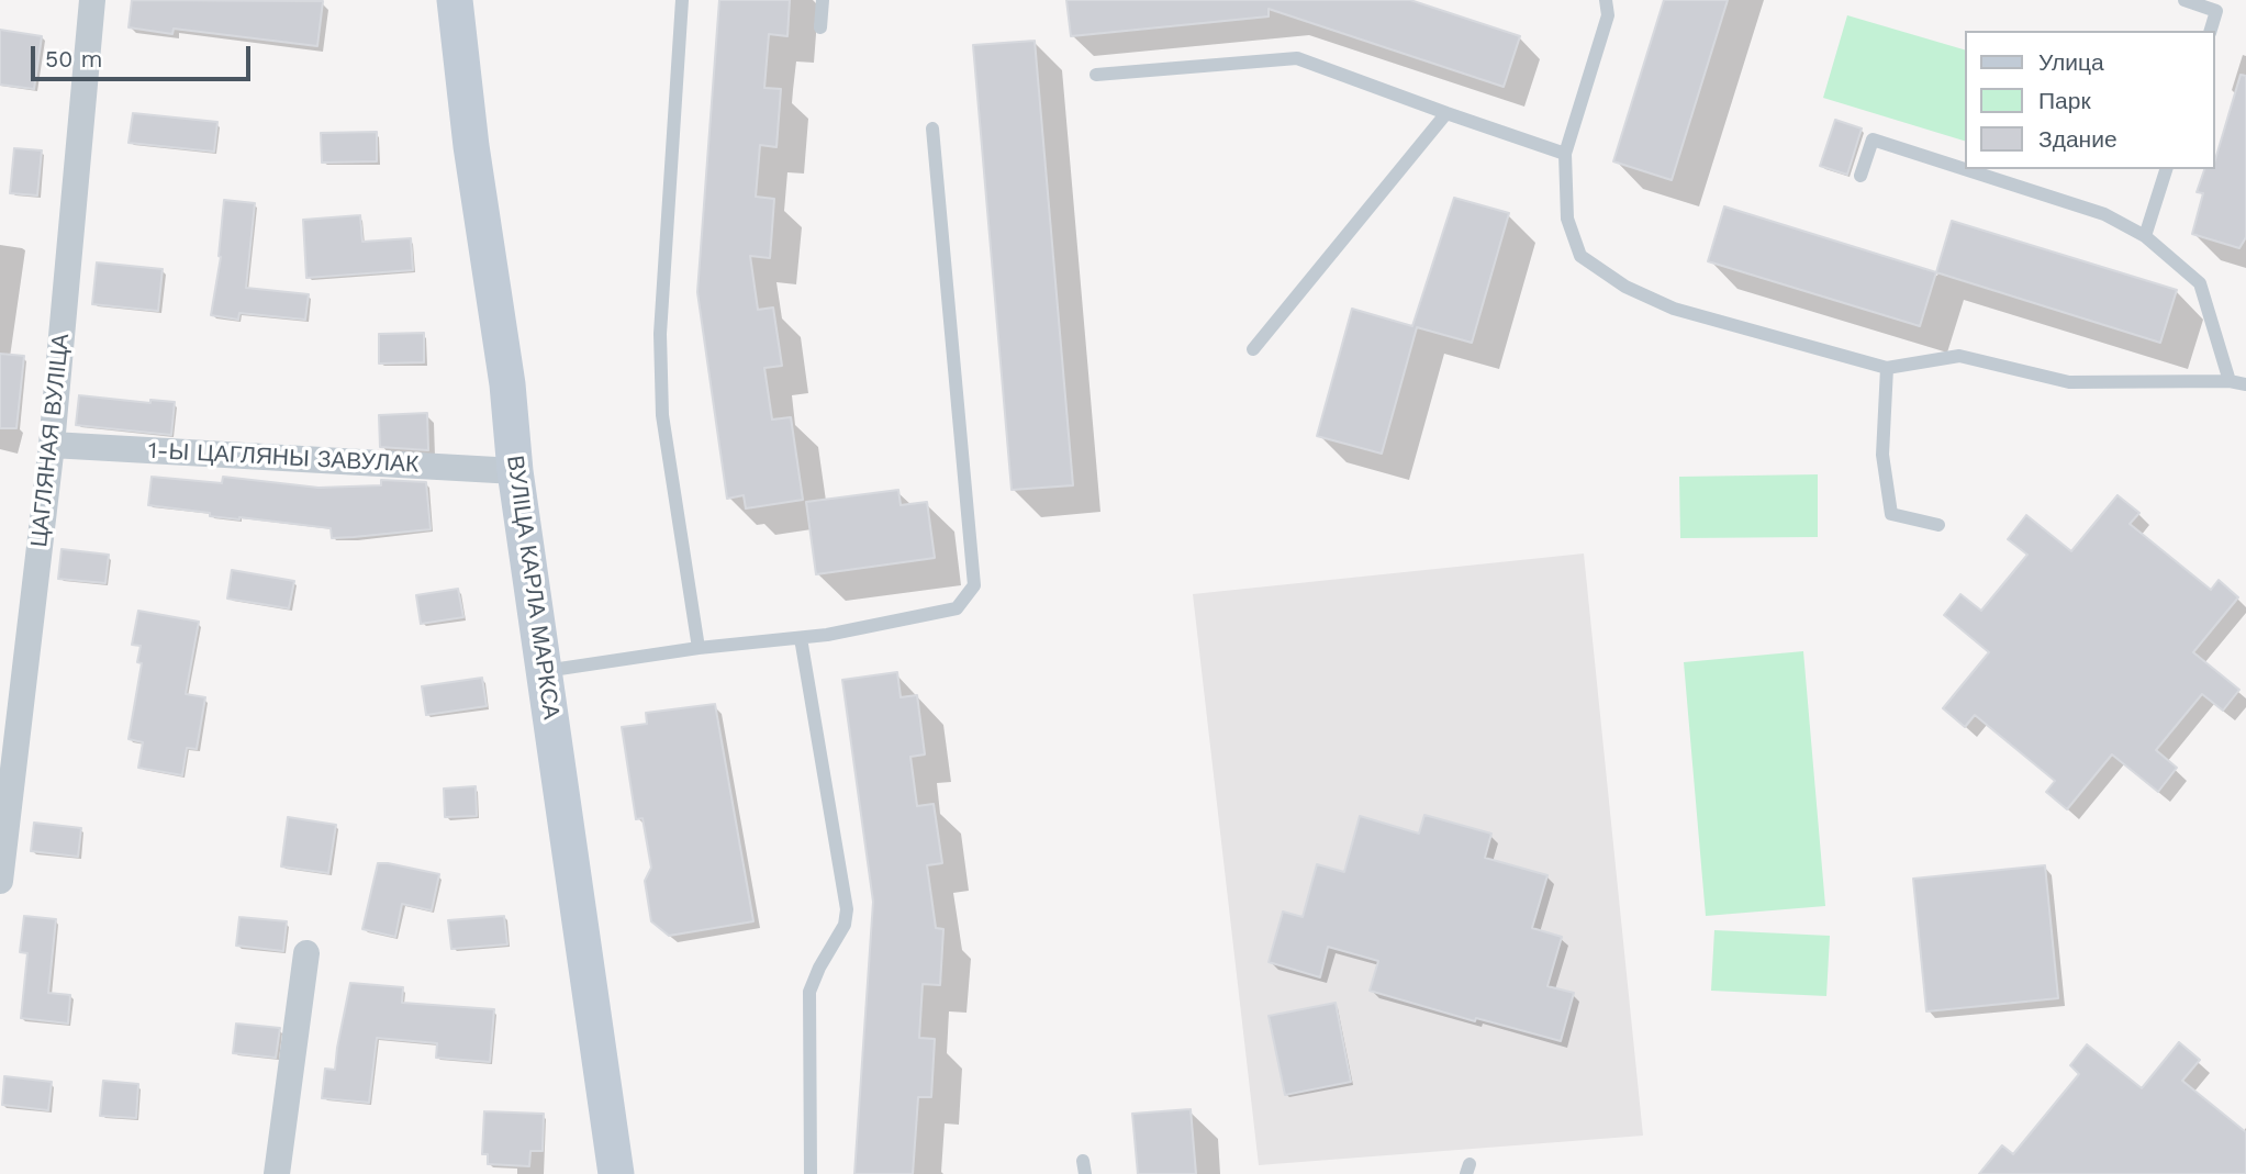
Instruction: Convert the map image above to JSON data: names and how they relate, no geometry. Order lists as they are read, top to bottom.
{
  "streets": {
    "main road": ["ВУЛІЦА КАРЛА МАРКСА"],
    "street": ["ЦАГЛЯНАЯ ВУЛІЦА", "1-Ы ЦАГЛЯНЫ ЗАВУЛАК"]
  },
  "crossings": [
    ["ЦАГЛЯНАЯ ВУЛІЦА", "1-Ы ЦАГЛЯНЫ ЗАВУЛАК"],
    ["1-Ы ЦАГЛЯНЫ ЗАВУЛАК", "ВУЛІЦА КАРЛА МАРКСА"]
  ],
  "legend": ["Улица", "Парк", "Здание"],
  "scale_bar": "50 m"
}
